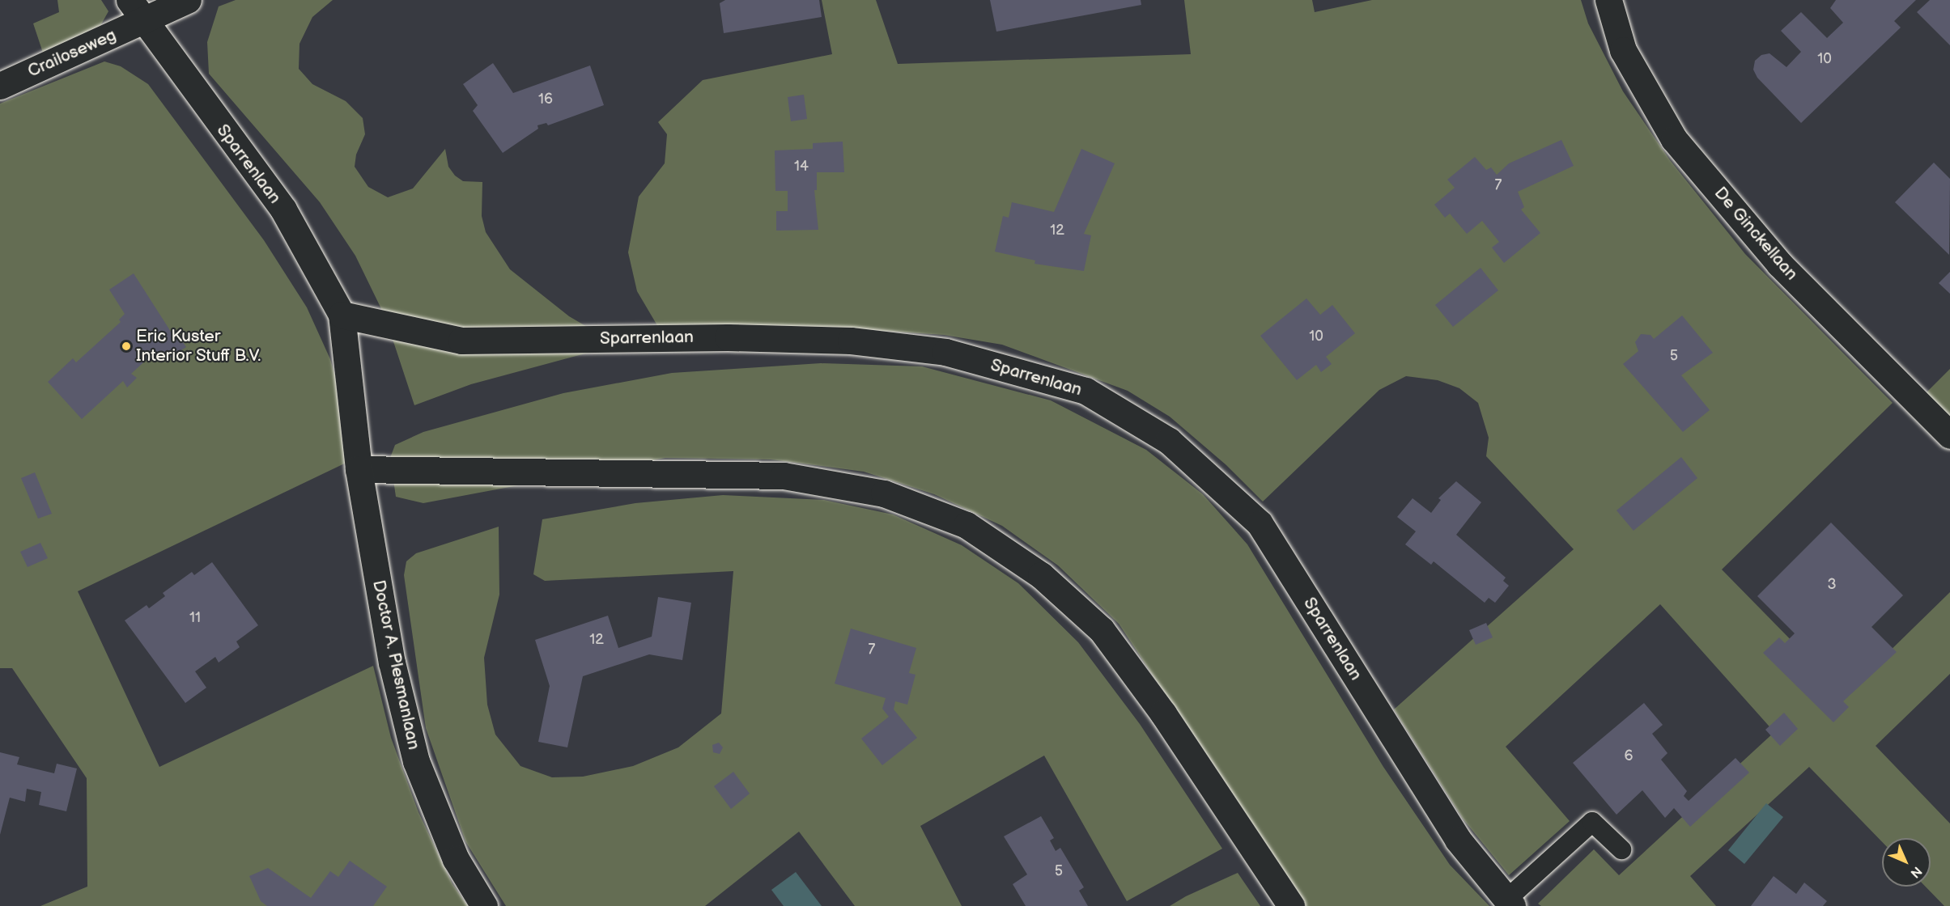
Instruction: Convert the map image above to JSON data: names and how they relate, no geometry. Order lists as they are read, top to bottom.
{
  "streets": {
    "street": [
      "Crailoseweg",
      "Sparrenlaan",
      "De Ginckellaan",
      "Doctor A. Plesmanlaan"
    ]
  },
  "crossings": [
    ["Crailoseweg", "Sparrenlaan"],
    ["Sparrenlaan", "Doctor A. Plesmanlaan"]
  ],
  "places": ["Eric Kuster Interior Stuff B.V."],
  "house_numbers": [
    "10",
    "16",
    "14",
    "7",
    "12",
    "10",
    "5",
    "3",
    "11",
    "12",
    "7",
    "6",
    "5"
  ],
  "north": "bottom right"
}
